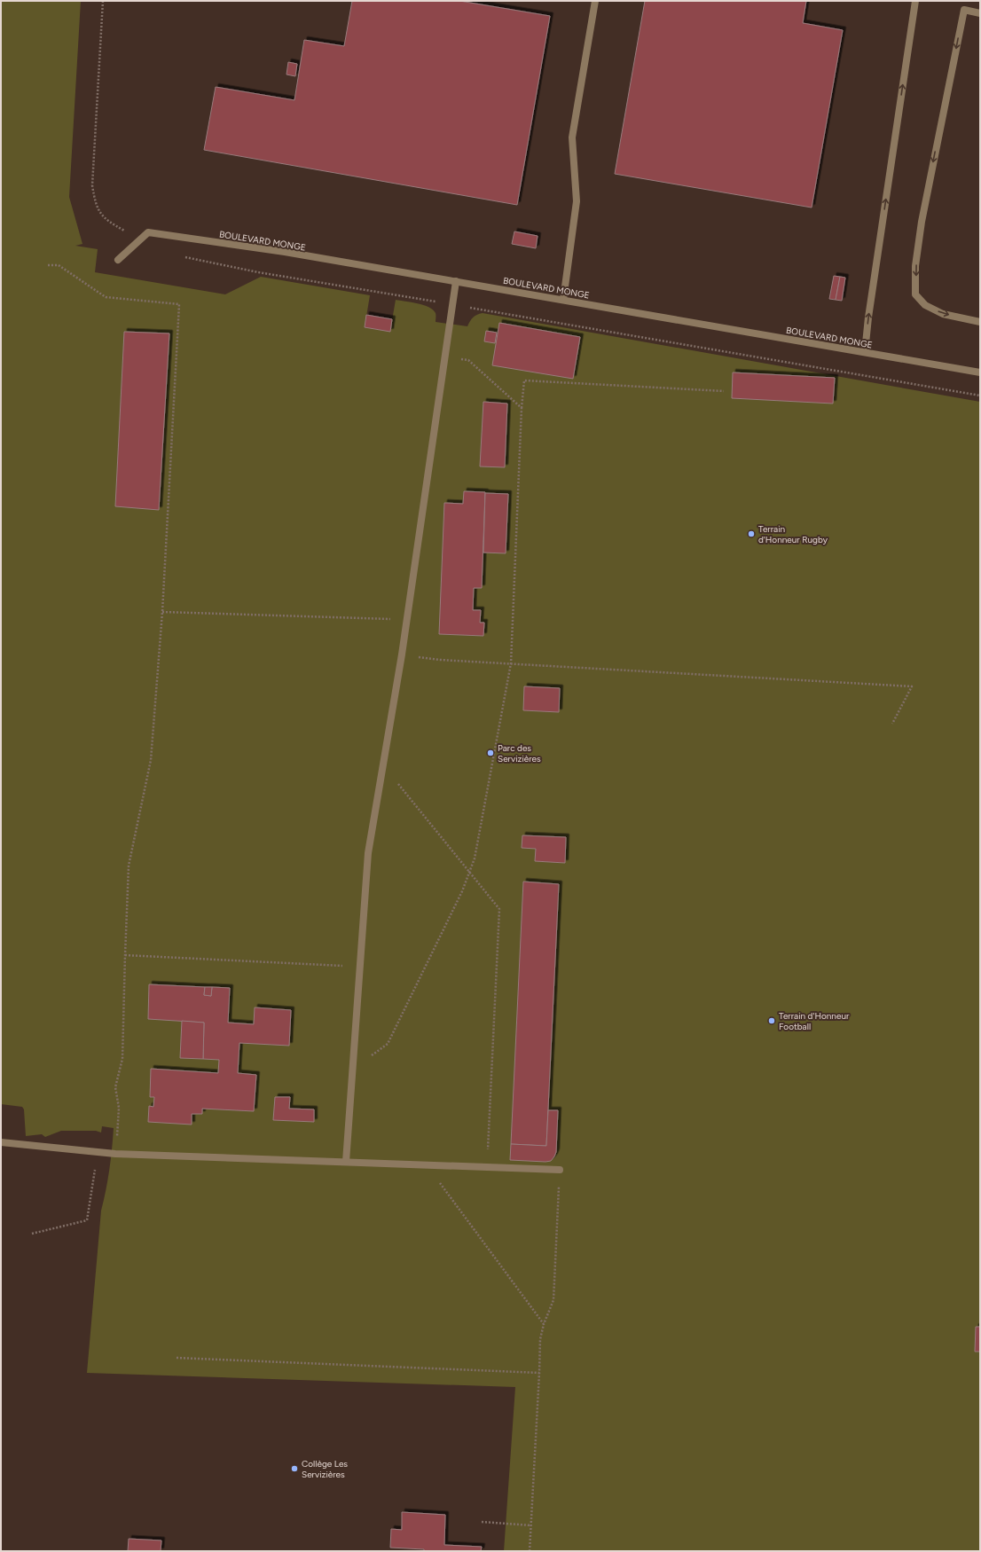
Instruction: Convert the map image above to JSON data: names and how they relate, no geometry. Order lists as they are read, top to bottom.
{
  "streets": {
    "street": ["BOULEVARD MONGE"]
  },
  "places": [
    "Terrain d'Honneur Rugby",
    "Parc des Servizières",
    "Terrain d'Honneur Football",
    "Collège Les Servizières"
  ]
}
